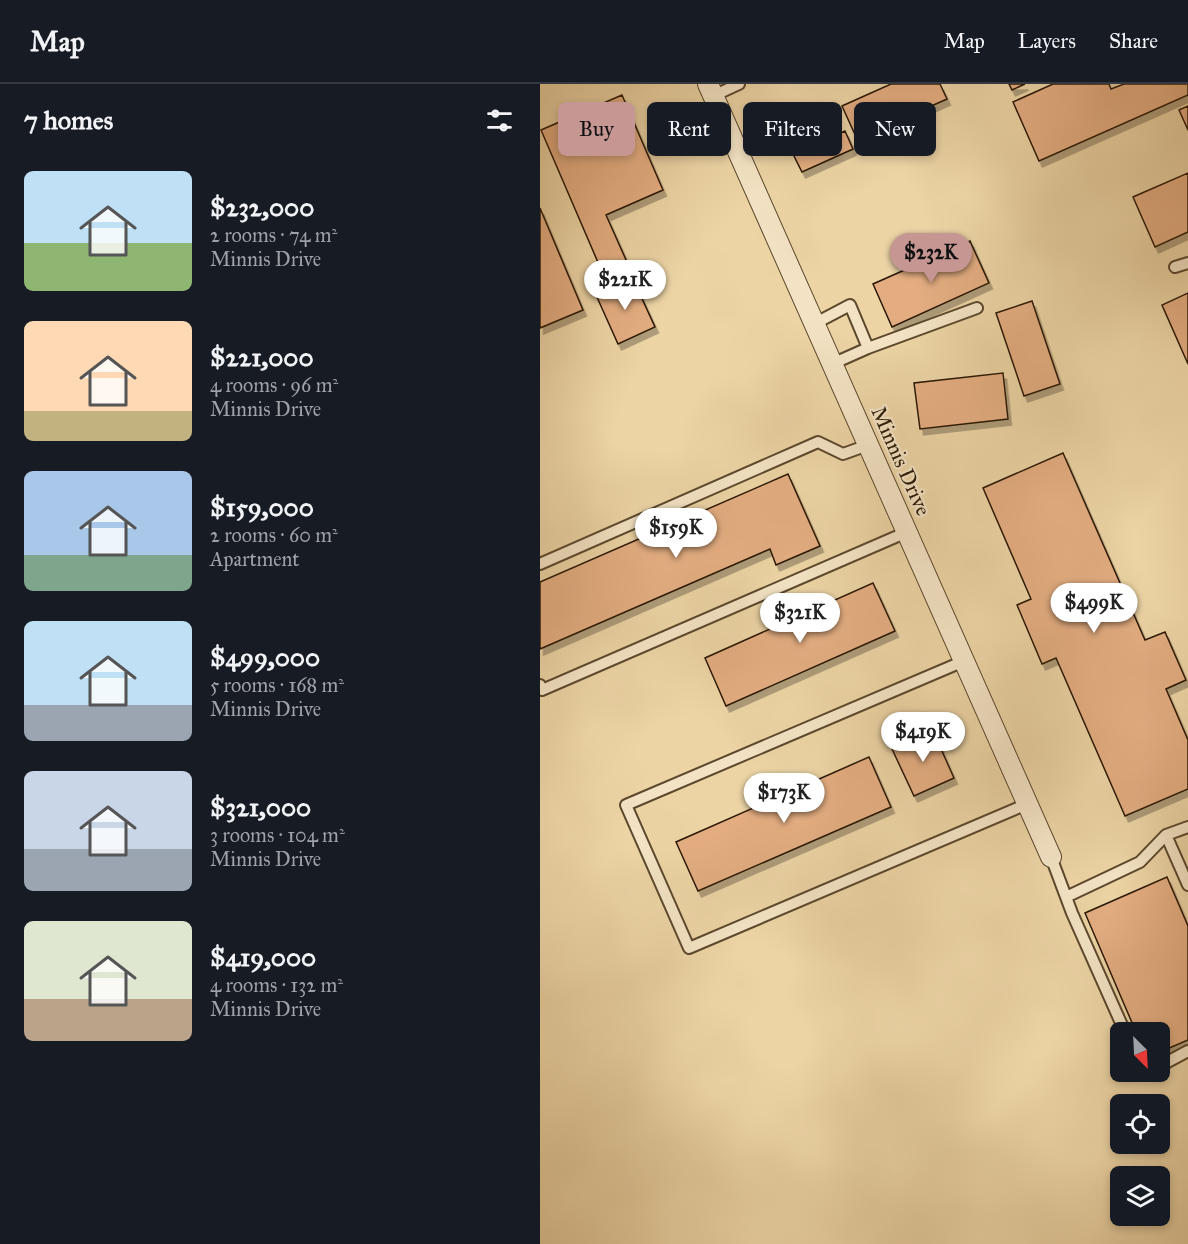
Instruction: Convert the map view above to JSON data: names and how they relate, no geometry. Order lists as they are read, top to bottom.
{
  "streets": {
    "street": ["Minnis Drive"]
  },
  "north": "bottom right",
  "page": {
    "header": "Map",
    "nav": ["Map", "Layers", "Share"],
    "heading": "7 homes",
    "chip": [
      "Buy",
      "Rent",
      "Filters",
      "New"
    ],
    "list": [
      {
        "name": "$232,000",
        "note": "2 rooms · 74 m² · Minnis Drive"
      },
      {
        "name": "$221,000",
        "note": "4 rooms · 96 m² · Minnis Drive"
      },
      {
        "name": "$159,000",
        "note": "2 rooms · 60 m² · Apartment"
      },
      {
        "name": "$499,000",
        "note": "5 rooms · 168 m² · Minnis Drive"
      },
      {
        "name": "$321,000",
        "note": "3 rooms · 104 m² · Minnis Drive"
      },
      {
        "name": "$419,000",
        "note": "4 rooms · 132 m² · Minnis Drive"
      }
    ],
    "price": [
      "$232K",
      "$221K",
      "$159K",
      "$499K",
      "$321K",
      "$419K",
      "$173K"
    ]
  }
}
